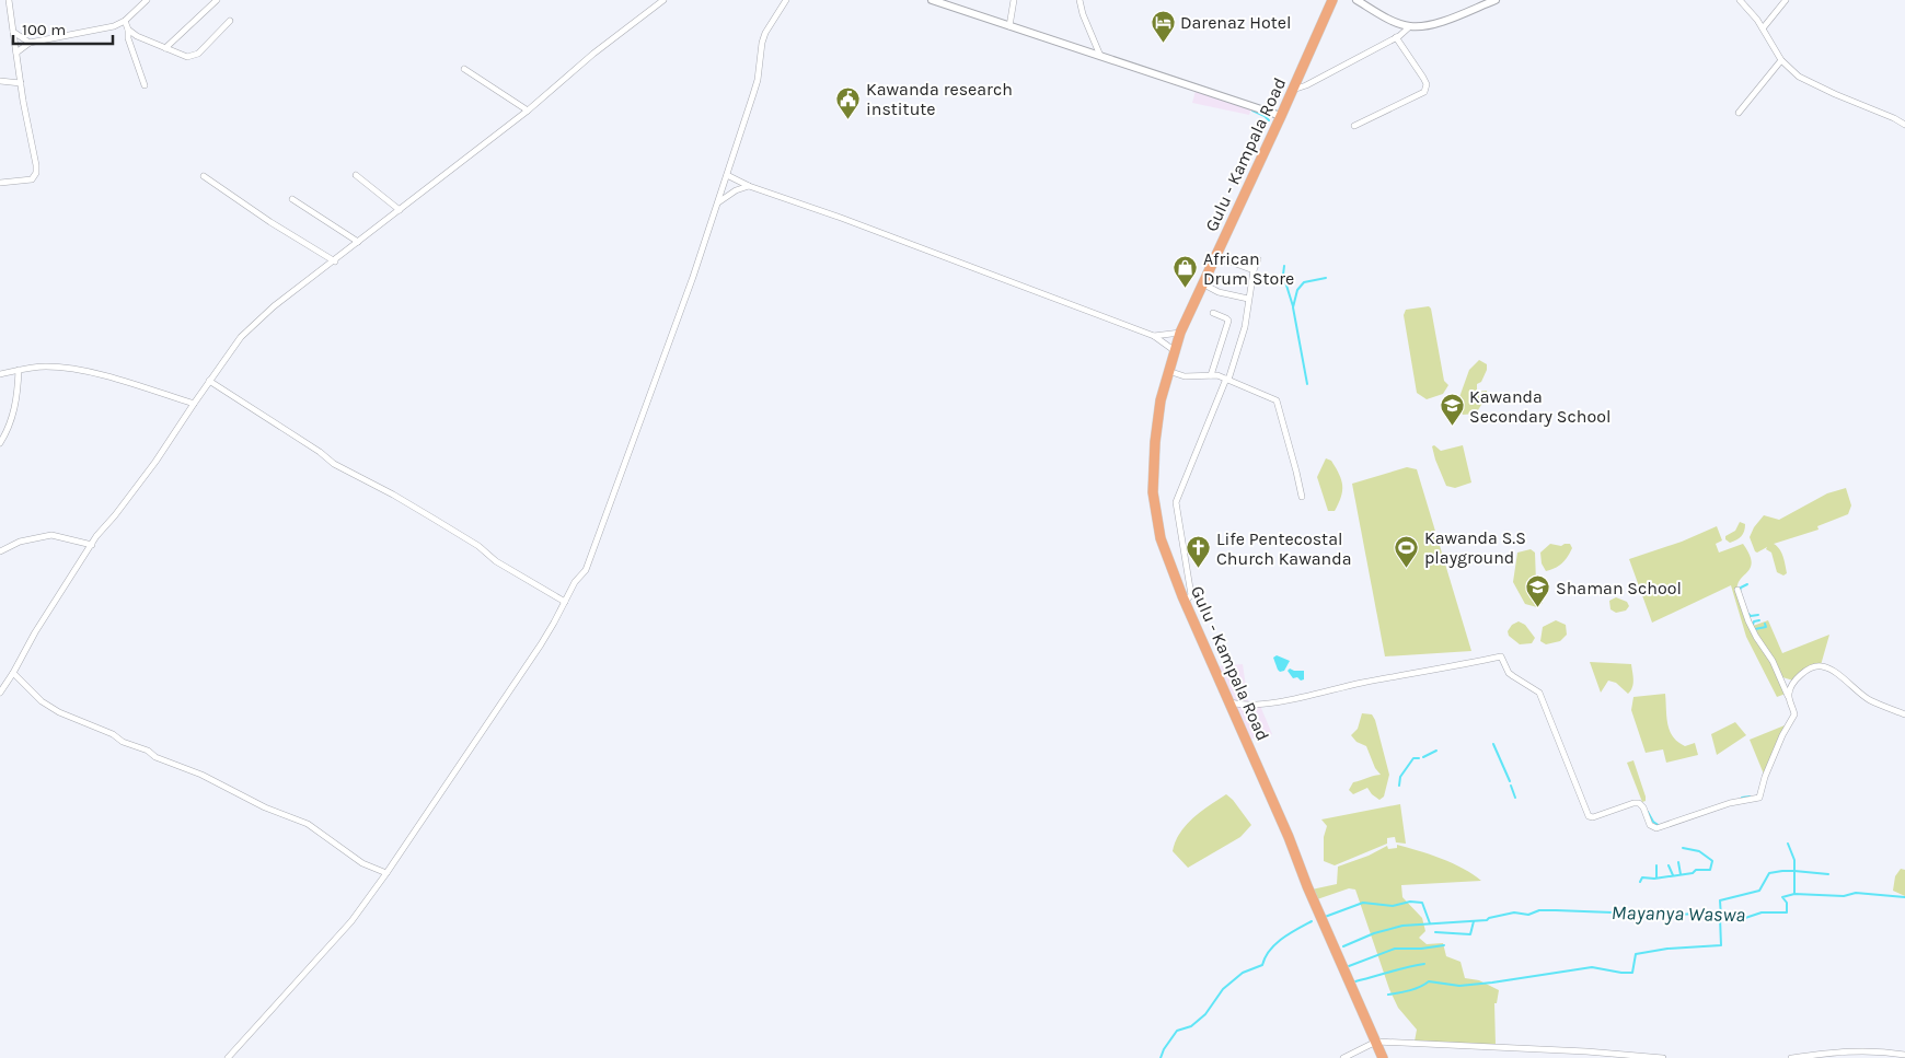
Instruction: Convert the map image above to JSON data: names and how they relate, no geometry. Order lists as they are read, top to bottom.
{
  "streets": {
    "main road": ["Gulu - Kampala Road"]
  },
  "water": ["Mayanya Waswa"],
  "places": {
    "hotel": ["Darenaz Hotel"],
    "public building": ["Kawanda research institute"],
    "shop": ["African Drum Store"],
    "school or university": ["Kawanda Secondary School", "Shaman School"],
    "sports": ["Kawanda S.S playground"],
    "church": ["Life Pentecostal Church Kawanda"]
  },
  "scale_bar": "100 m"
}
